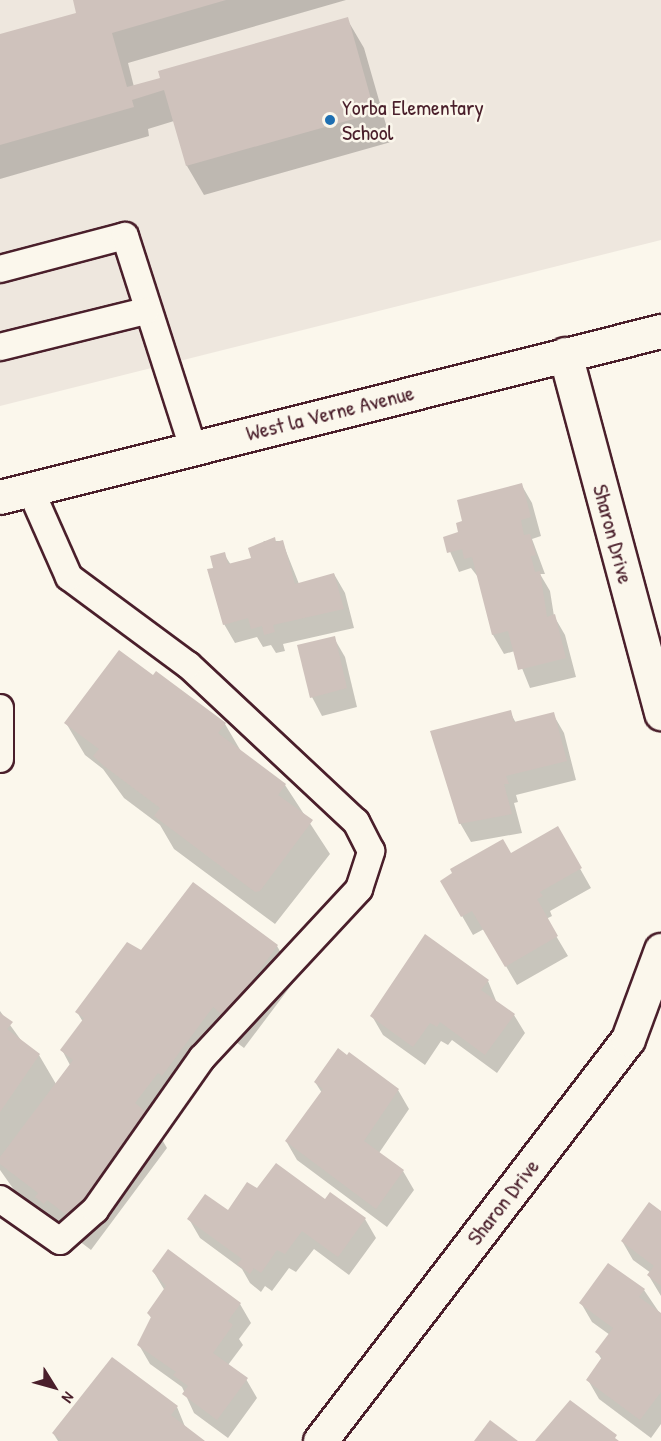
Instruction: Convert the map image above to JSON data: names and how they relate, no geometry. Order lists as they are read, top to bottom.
{
  "streets": {
    "street": ["West la Verne Avenue", "Sharon Drive"]
  },
  "crossings": [
    ["West la Verne Avenue", "Sharon Drive"]
  ],
  "places": ["Yorba Elementary School"],
  "north": "bottom right"
}
